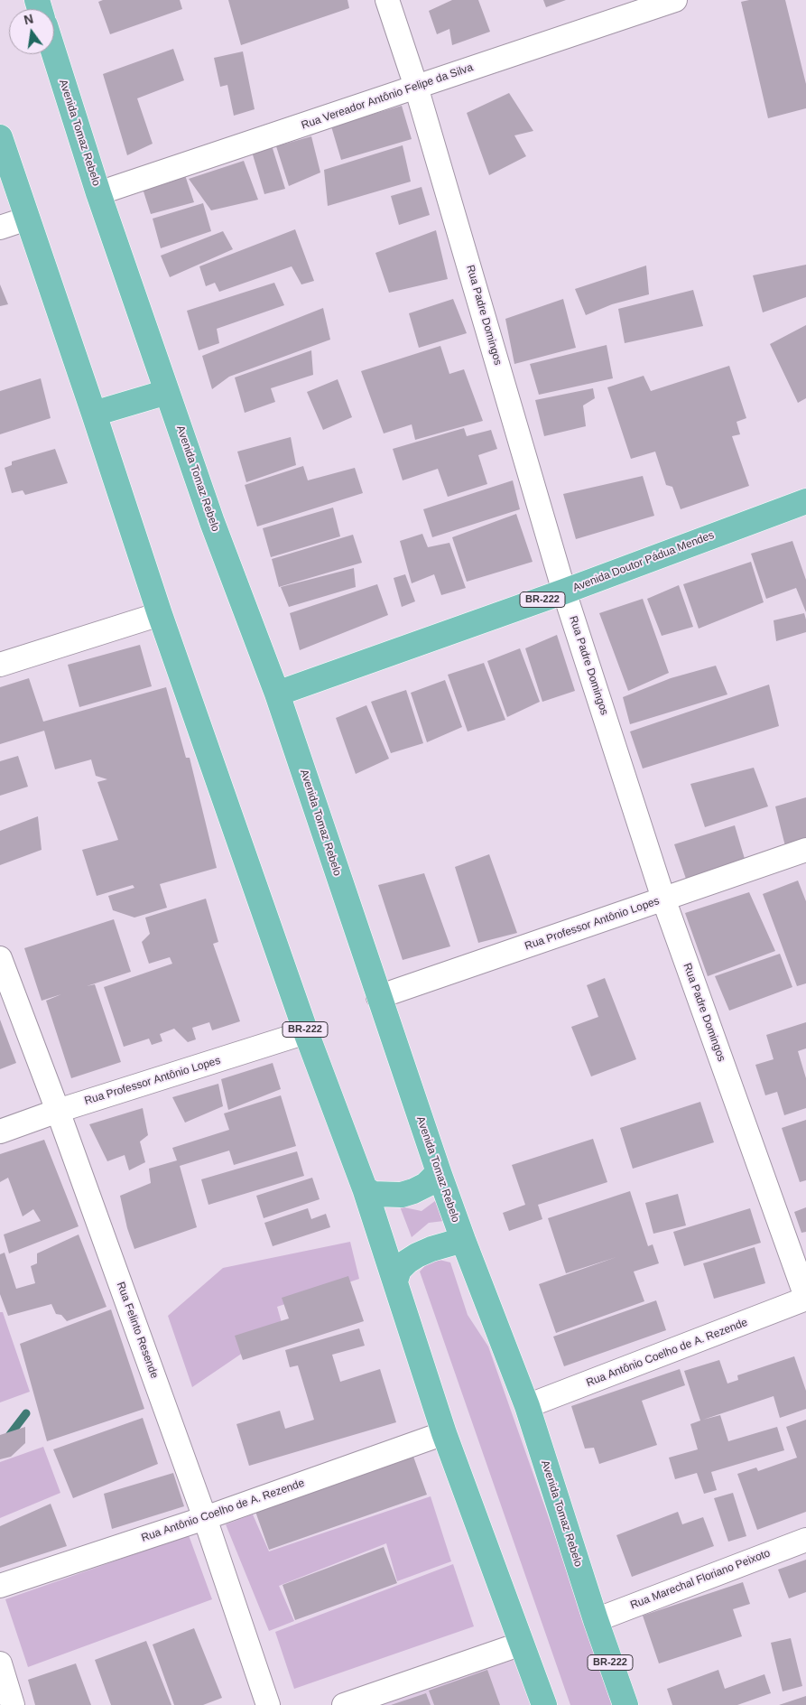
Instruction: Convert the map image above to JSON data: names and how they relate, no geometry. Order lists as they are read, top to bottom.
{
  "streets": {
    "main road": ["Avenida Tomaz Rebelo", "Avenida Doutor Pádua Mendes", "BR-222"],
    "street": [
      "Rua Vereador Antônio Felipe da Silva",
      "Rua Padre Domingos",
      "Rua Professor Antônio Lopes",
      "Rua Felinto Resende",
      "Rua Antônio Coelho de A. Rezende",
      "Rua Marechal Floriano Peixoto"
    ]
  },
  "crossings": [
    ["Rua Vereador Antônio Felipe da Silva", "Avenida Tomaz Rebelo"],
    ["Rua Vereador Antônio Felipe da Silva", "Rua Padre Domingos"],
    ["Avenida Tomaz Rebelo", "Avenida Doutor Pádua Mendes"],
    ["Avenida Tomaz Rebelo", "BR-222"],
    ["Avenida Tomaz Rebelo", "Rua Professor Antônio Lopes"],
    ["Avenida Tomaz Rebelo", "Rua Antônio Coelho de A. Rezende"],
    ["Avenida Tomaz Rebelo", "Rua Marechal Floriano Peixoto"],
    ["Rua Padre Domingos", "Avenida Doutor Pádua Mendes"],
    ["Rua Padre Domingos", "Rua Professor Antônio Lopes"],
    ["Rua Padre Domingos", "Rua Antônio Coelho de A. Rezende"],
    ["BR-222", "Rua Professor Antônio Lopes"],
    ["BR-222", "Rua Antônio Coelho de A. Rezende"],
    ["BR-222", "Rua Marechal Floriano Peixoto"],
    ["Rua Professor Antônio Lopes", "Rua Felinto Resende"],
    ["Rua Felinto Resende", "Rua Antônio Coelho de A. Rezende"]
  ],
  "north": "top"
}
